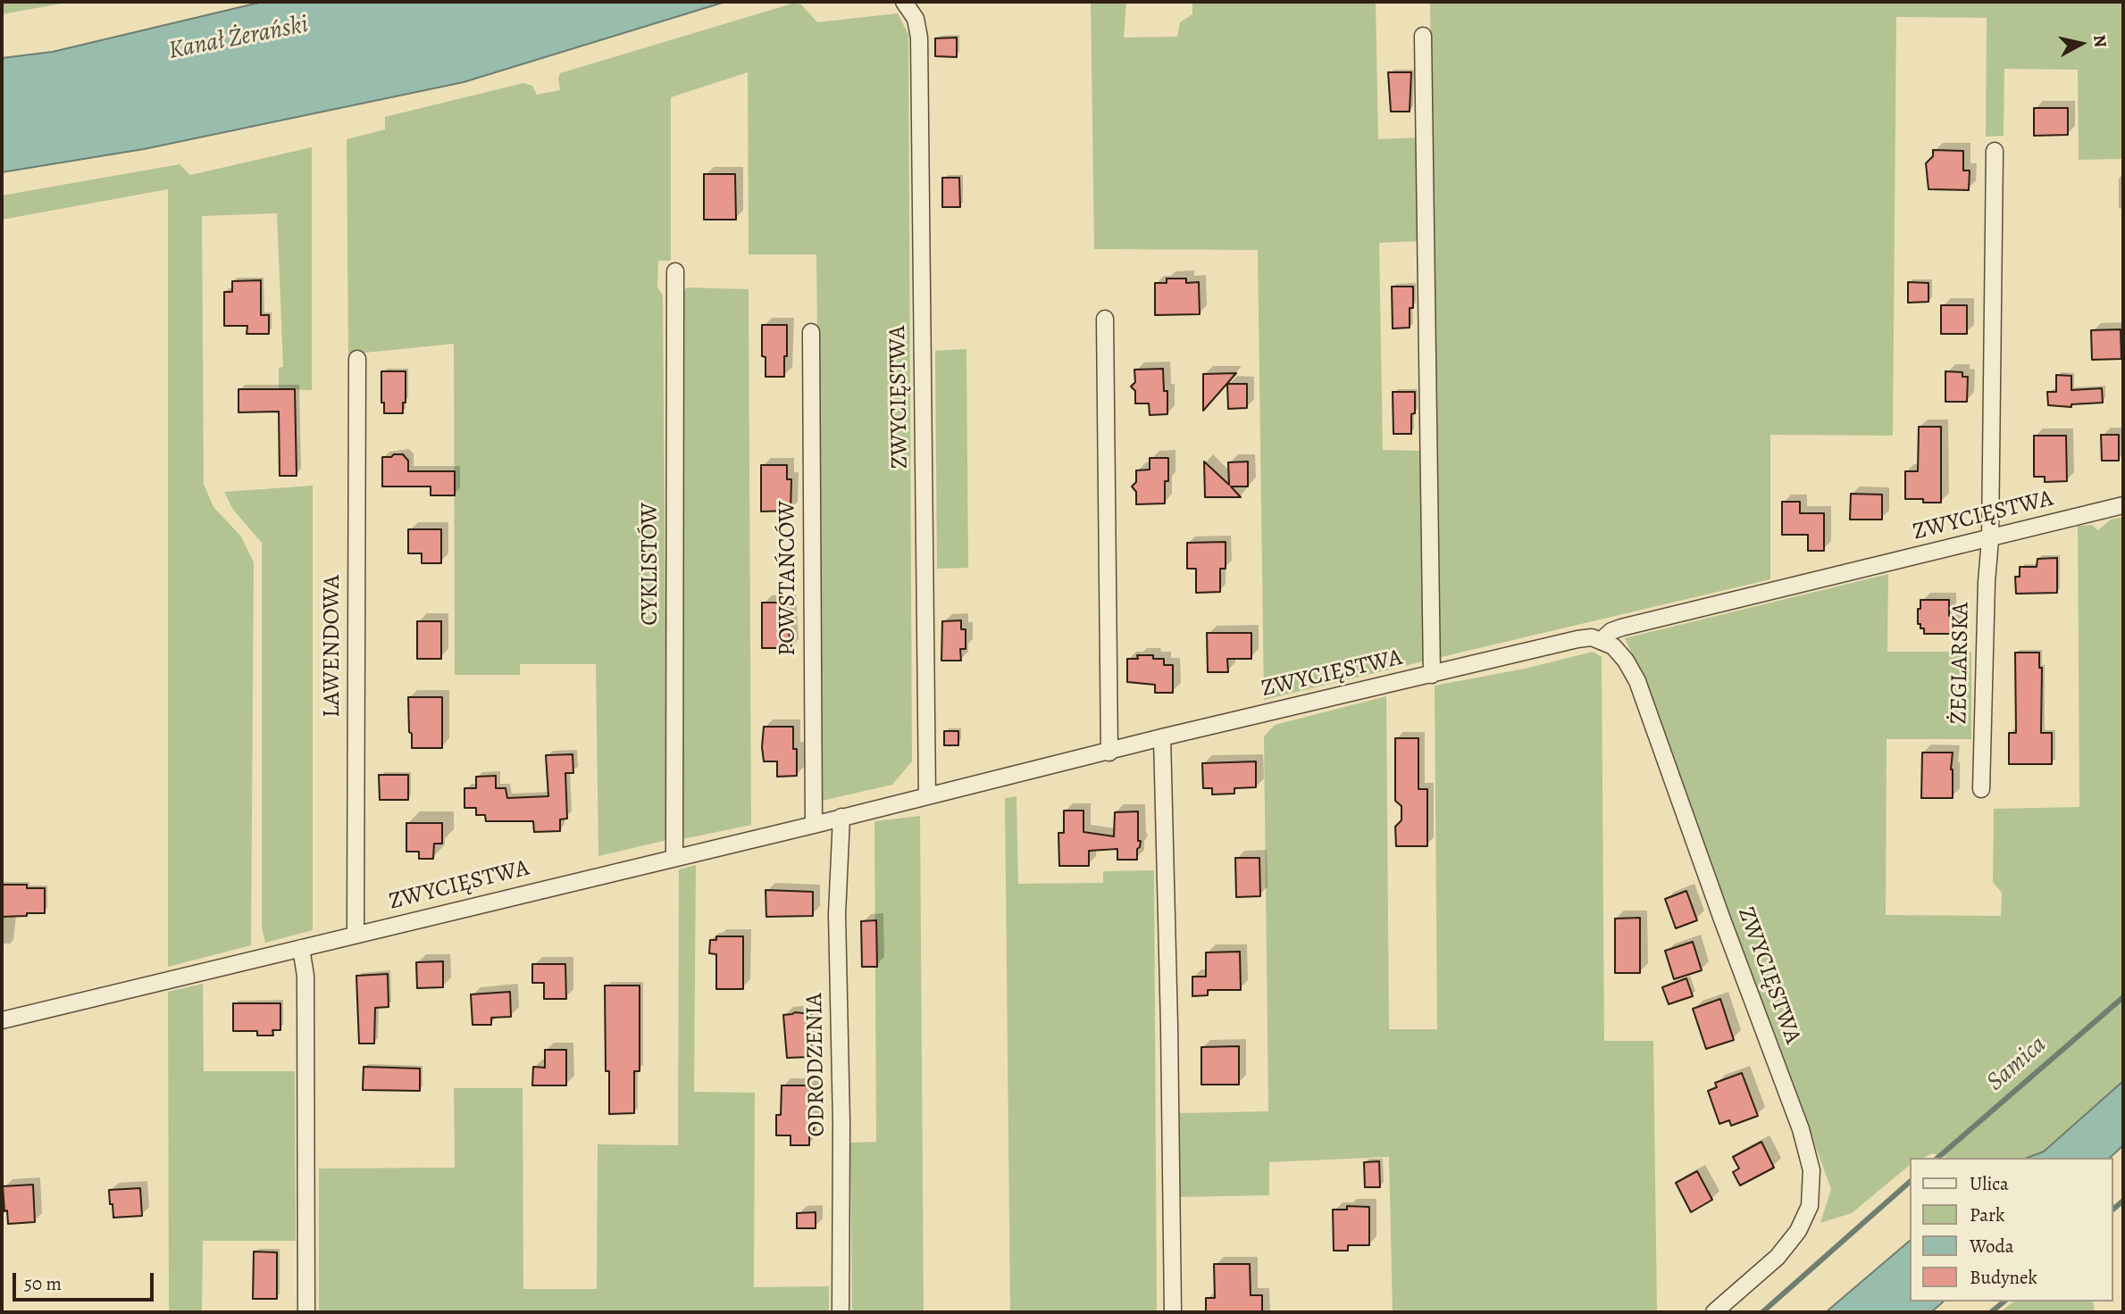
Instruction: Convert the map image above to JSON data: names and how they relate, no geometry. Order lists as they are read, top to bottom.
{
  "streets": {
    "street": [
      "ZWYCIĘSTWA",
      "CYKLISTÓW",
      "POWSTAŃCÓW",
      "LAWENDOWA",
      "ŻEGLARSKA",
      "ODRODZENIA"
    ]
  },
  "crossings": [
    ["ZWYCIĘSTWA", "CYKLISTÓW"],
    ["ZWYCIĘSTWA", "POWSTAŃCÓW"],
    ["ZWYCIĘSTWA", "LAWENDOWA"],
    ["ZWYCIĘSTWA", "ŻEGLARSKA"],
    ["ZWYCIĘSTWA", "ODRODZENIA"]
  ],
  "water": ["Kanał Żerański", "Samica"],
  "legend": [
    "Ulica",
    "Park",
    "Woda",
    "Budynek"
  ],
  "scale_bar": "50 m",
  "north": "right"
}
